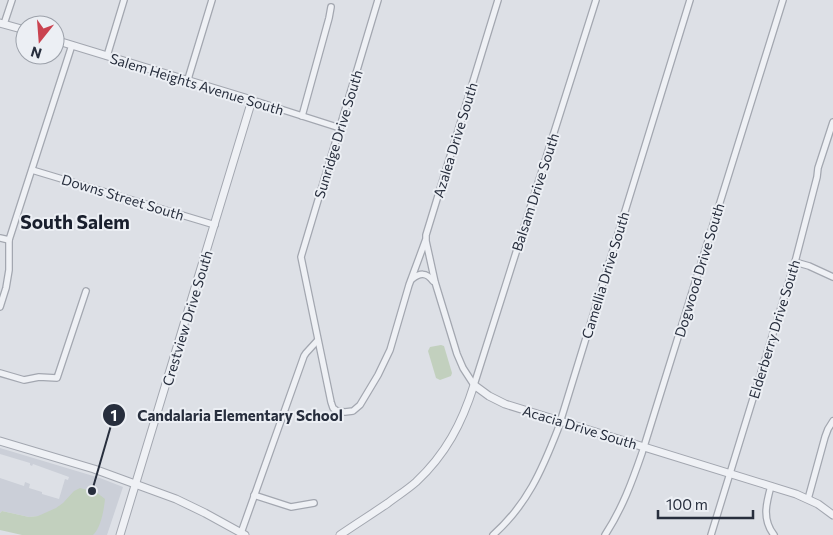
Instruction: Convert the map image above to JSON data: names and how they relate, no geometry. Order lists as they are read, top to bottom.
{
  "streets": {
    "street": [
      "Salem Heights Avenue South",
      "Sunridge Drive South",
      "Azalea Drive South",
      "Balsam Drive South",
      "Downs Street South",
      "Dogwood Drive South",
      "Camellia Drive South",
      "Crestview Drive South",
      "Elderberry Drive South",
      "Acacia Drive South"
    ]
  },
  "crossings": [
    ["Salem Heights Avenue South", "Sunridge Drive South"],
    ["Salem Heights Avenue South", "Crestview Drive South"],
    ["Sunridge Drive South", "Azalea Drive South"],
    ["Azalea Drive South", "Acacia Drive South"],
    ["Balsam Drive South", "Acacia Drive South"],
    ["Downs Street South", "Crestview Drive South"],
    ["Dogwood Drive South", "Acacia Drive South"],
    ["Camellia Drive South", "Acacia Drive South"],
    ["Elderberry Drive South", "Acacia Drive South"]
  ],
  "districts": ["South Salem"],
  "places": ["Candalaria Elementary School"],
  "scale_bar": "100 m",
  "north": "bottom"
}
